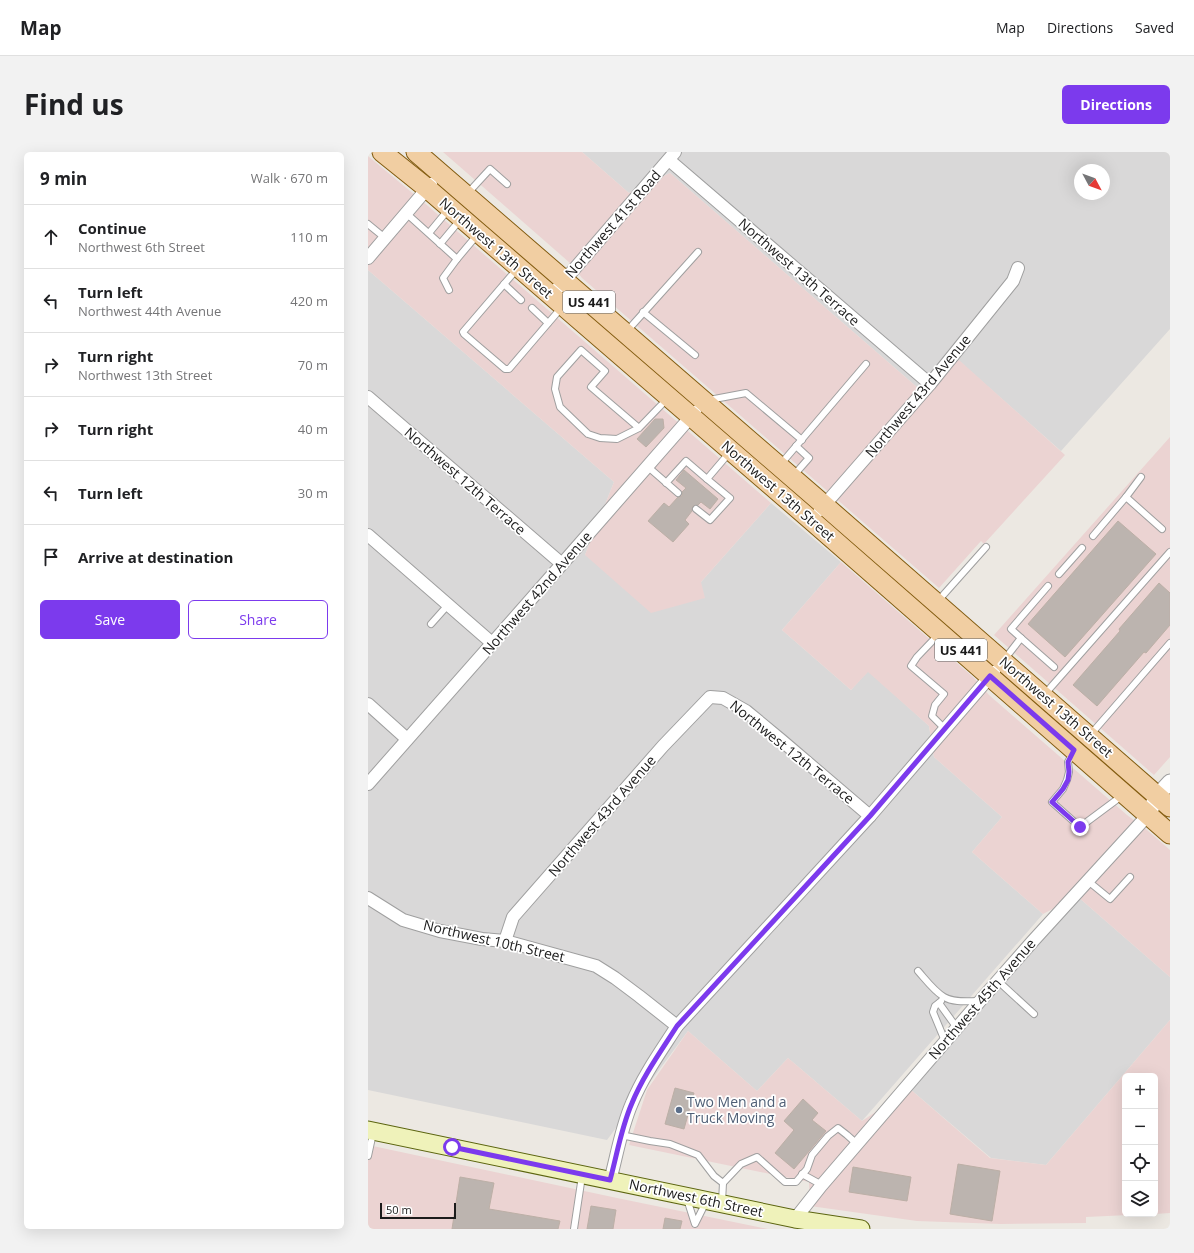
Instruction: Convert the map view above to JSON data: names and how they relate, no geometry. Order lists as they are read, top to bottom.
{
  "streets": {
    "main road": ["Northwest 13th Street", "US 441", "Northwest 6th Street"],
    "street": [
      "Northwest 41st Road",
      "Northwest 13th Terrace",
      "Northwest 43rd Avenue",
      "Northwest 12th Terrace",
      "Northwest 42nd Avenue",
      "Northwest 10th Street",
      "Northwest 45th Avenue"
    ]
  },
  "crossings": [
    ["Northwest 41st Road", "Northwest 13th Street"],
    ["Northwest 41st Road", "Northwest 13th Terrace"],
    ["Northwest 13th Street", "Northwest 43rd Avenue"],
    ["Northwest 13th Street", "Northwest 42nd Avenue"],
    ["Northwest 13th Street", "Northwest 45th Avenue"],
    ["Northwest 13th Terrace", "Northwest 43rd Avenue"],
    ["Northwest 43rd Avenue", "Northwest 12th Terrace"],
    ["Northwest 43rd Avenue", "Northwest 10th Street"],
    ["Northwest 12th Terrace", "Northwest 42nd Avenue"],
    ["Northwest 45th Avenue", "Northwest 6th Street"]
  ],
  "places": ["Two Men and a Truck Moving"],
  "scale_bar": "50 m",
  "north": "bottom right",
  "page": {
    "header": "Map",
    "nav": ["Map", "Directions", "Saved"],
    "title": "Find us",
    "buttons": [
      "Directions",
      ["Save", "Share"]
    ],
    "heading": ["9 min", "Walk · 670 m"],
    "list": [
      ["Continue", "Northwest 6th Street", "110 m"],
      ["Turn left", "Northwest 44th Avenue", "420 m"],
      ["Turn right", "Northwest 13th Street", "70 m"],
      ["Turn right", "40 m"],
      ["Turn left", "30 m"],
      "Arrive at destination"
    ],
    "map_buttons": ["+", "−"],
    "scale": "50 m"
  }
}
